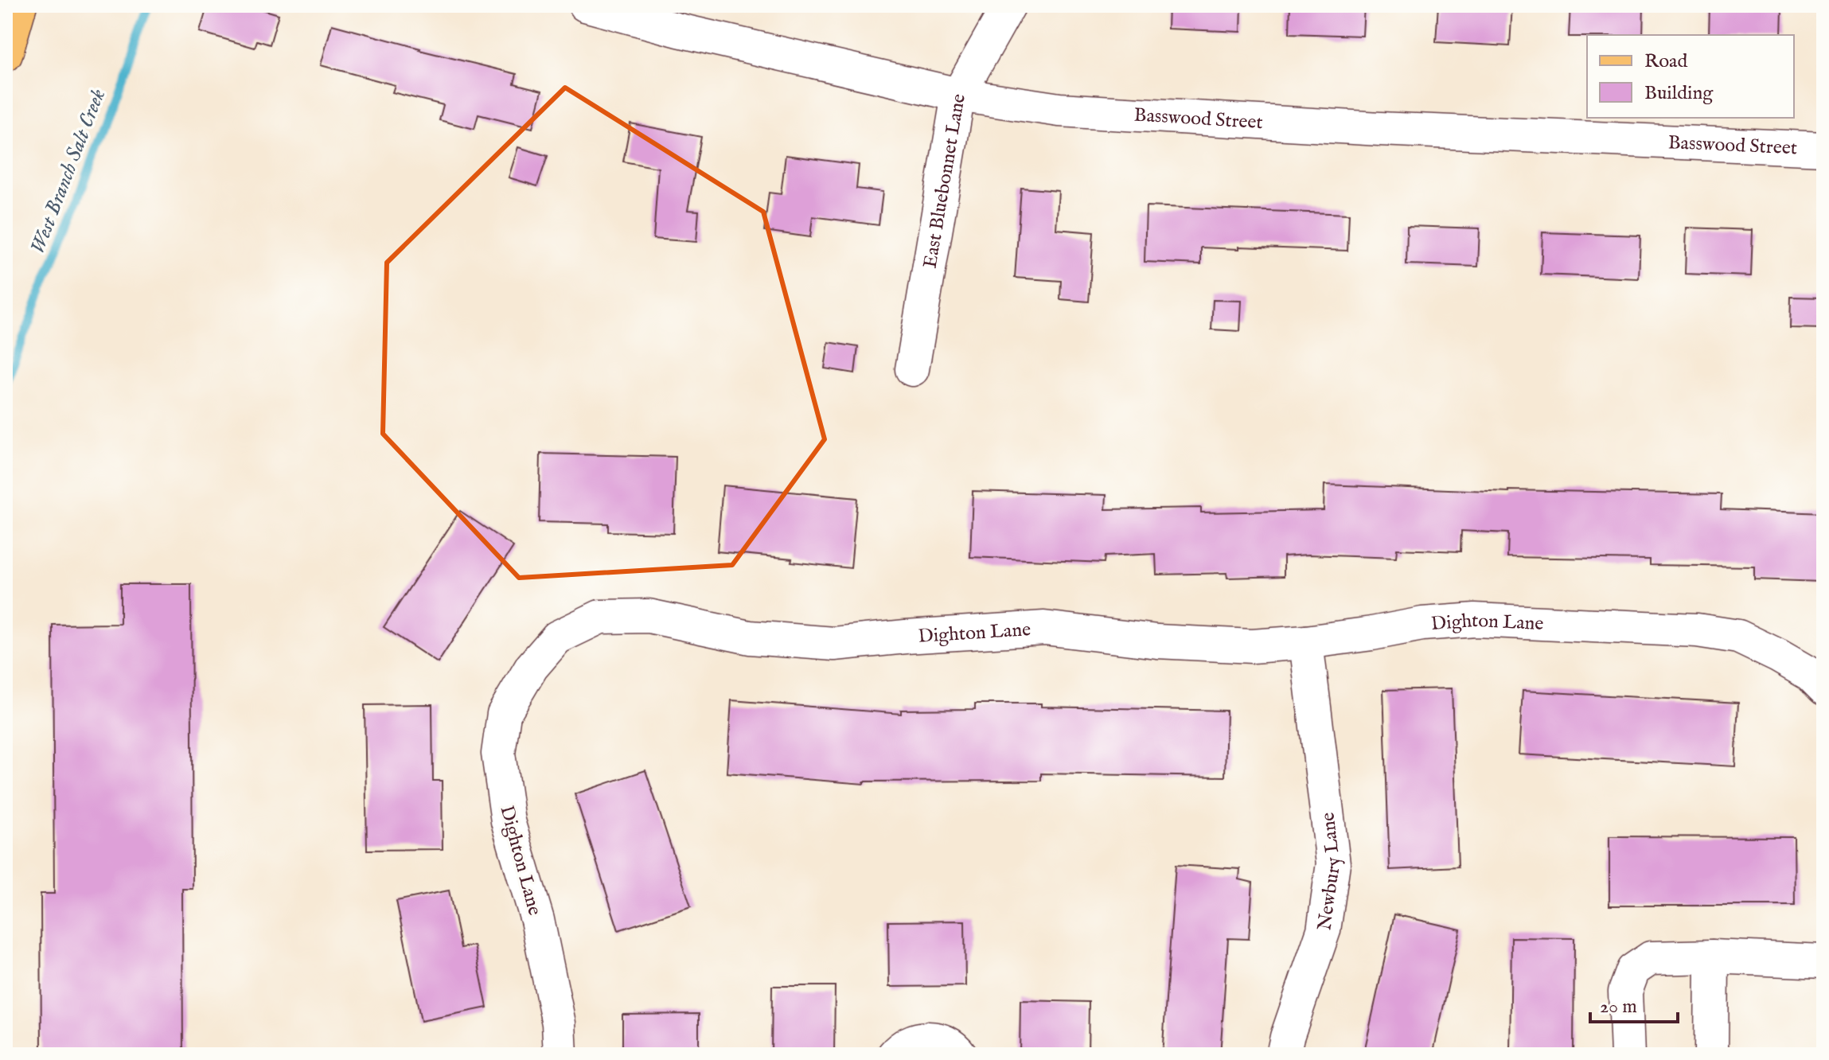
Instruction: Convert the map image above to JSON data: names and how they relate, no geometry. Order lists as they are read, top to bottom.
{
  "streets": {
    "street": [
      "Basswood Street",
      "East Bluebonnet Lane",
      "Dighton Lane",
      "Newbury Lane"
    ]
  },
  "crossings": [
    ["Basswood Street", "East Bluebonnet Lane"],
    ["Dighton Lane", "Newbury Lane"]
  ],
  "water": ["West Branch Salt Creek"],
  "legend": ["Road", "Building"],
  "scale_bar": "20 m"
}
